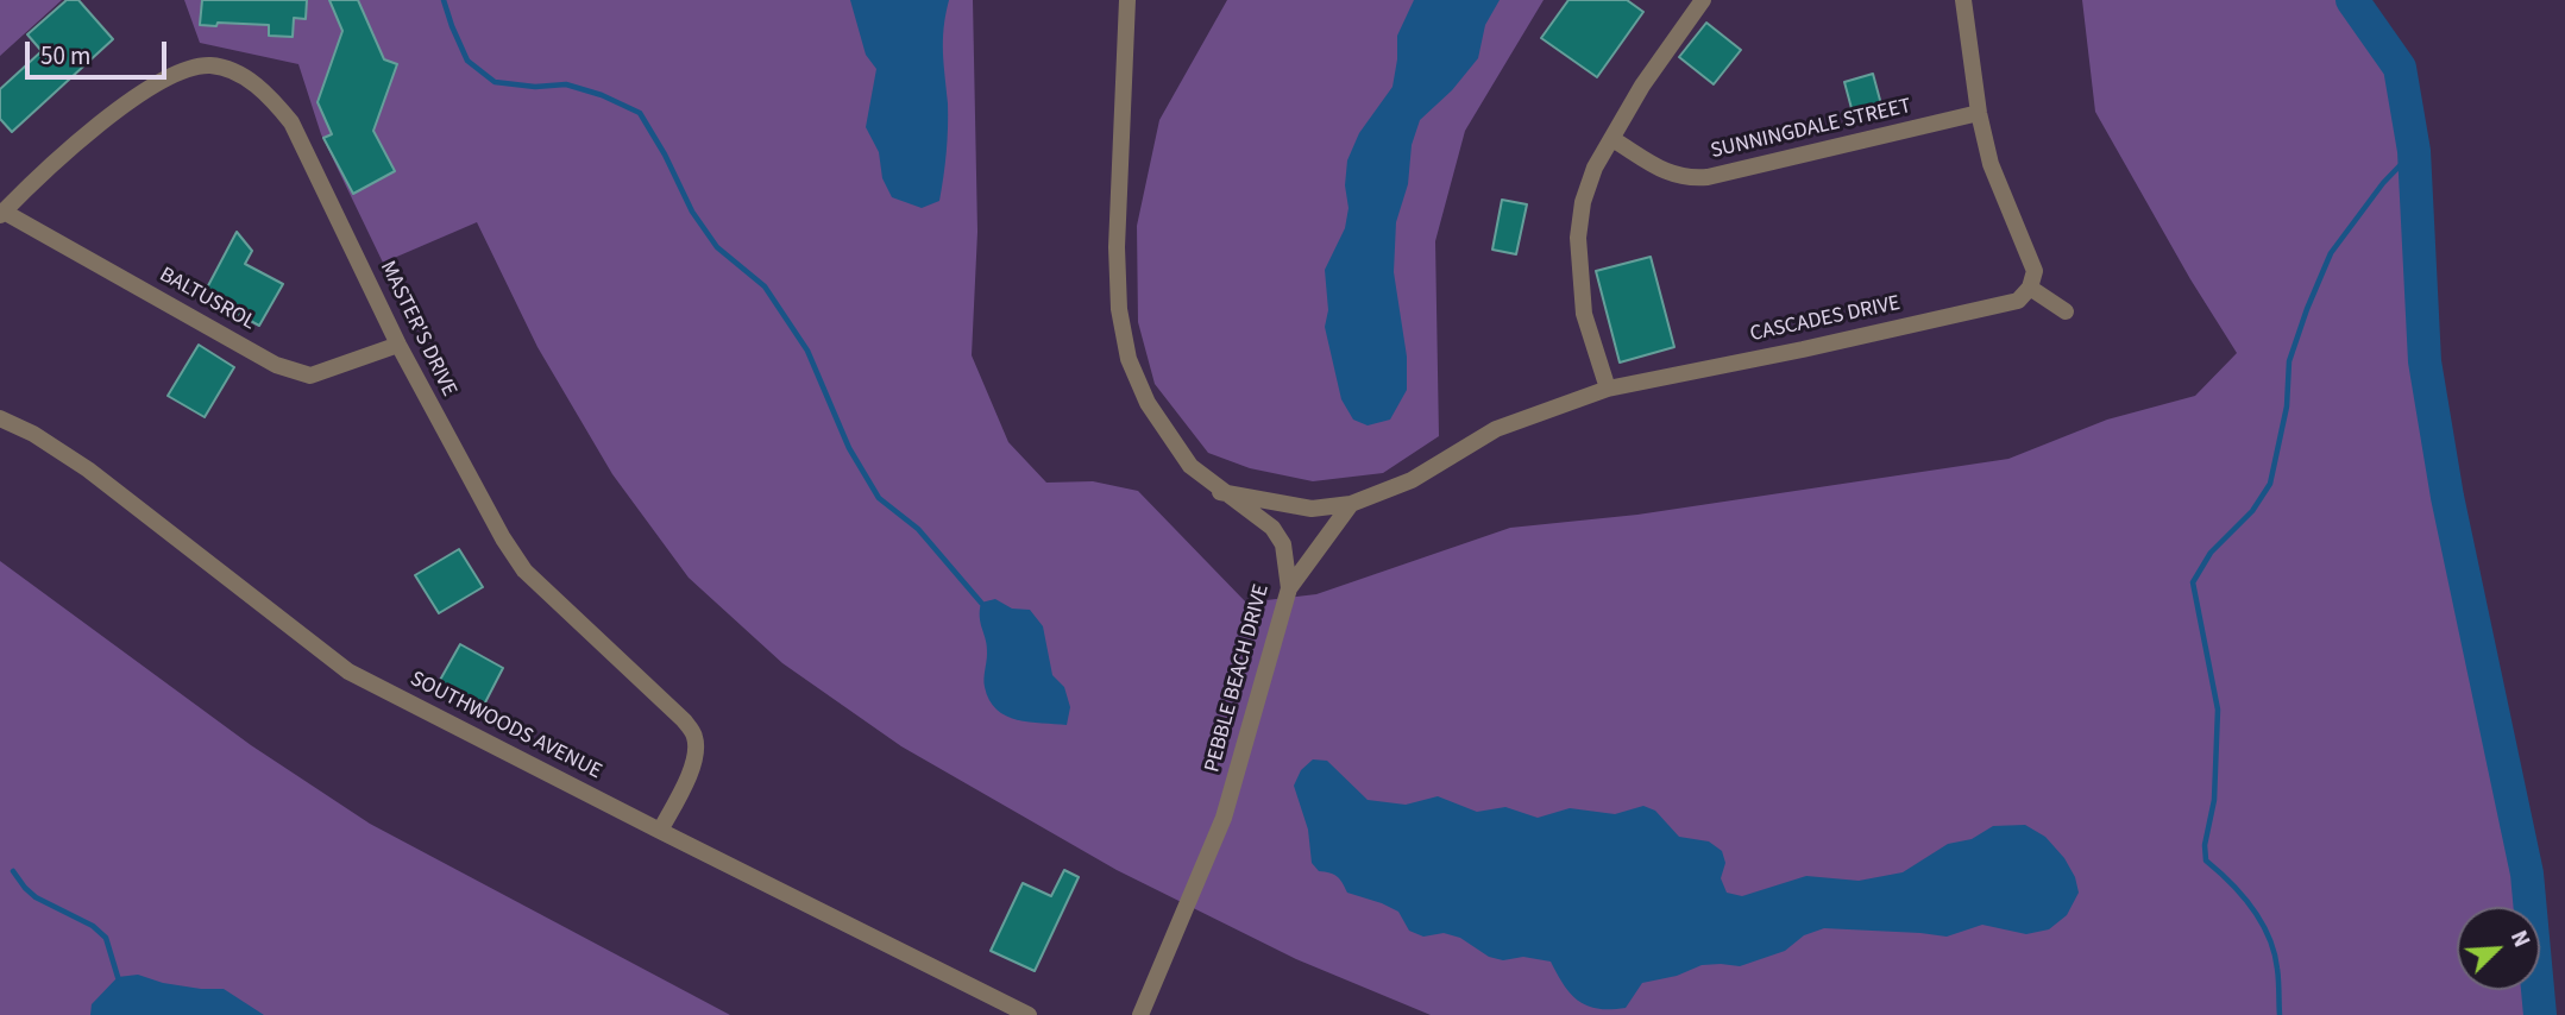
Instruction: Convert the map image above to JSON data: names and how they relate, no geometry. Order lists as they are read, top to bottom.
{
  "streets": {
    "street": [
      "SUNNINGDALE STREET",
      "BALTUSROL",
      "CASCADES DRIVE",
      "MASTER'S DRIVE",
      "PEBBLE BEACH DRIVE",
      "SOUTHWOODS AVENUE"
    ]
  },
  "crossings": [
    ["BALTUSROL", "MASTER'S DRIVE"],
    ["CASCADES DRIVE", "PEBBLE BEACH DRIVE"],
    ["MASTER'S DRIVE", "SOUTHWOODS AVENUE"]
  ],
  "scale_bar": "50 m",
  "north": "top right"
}
